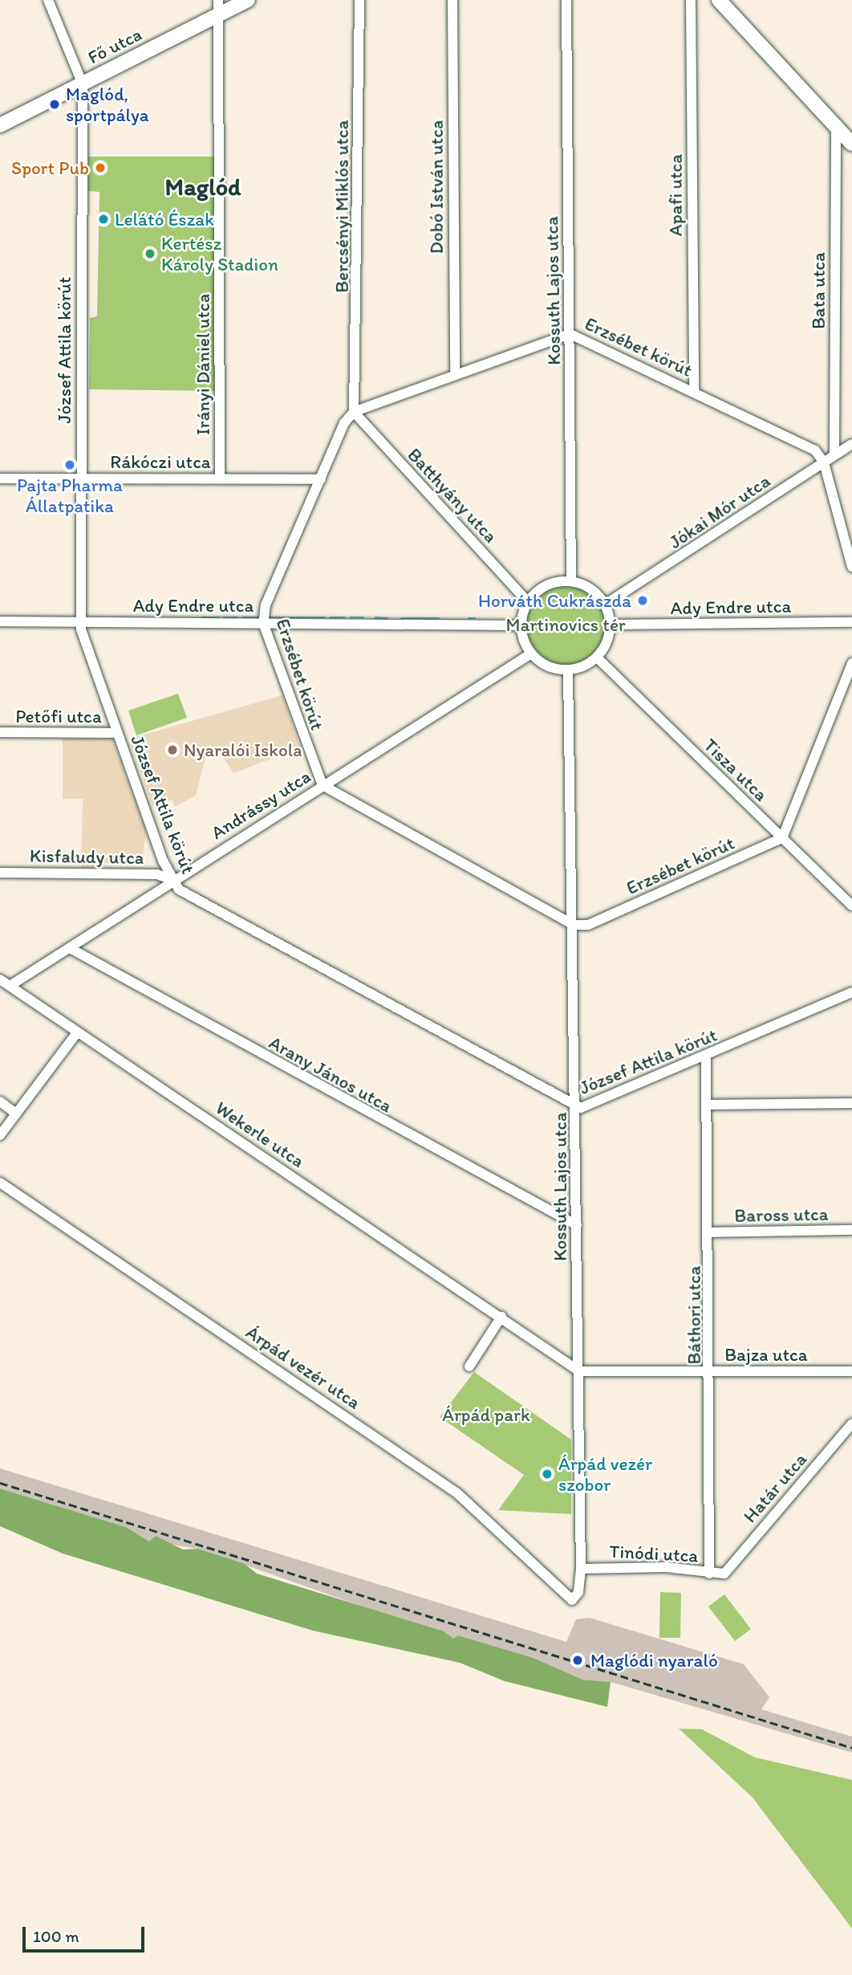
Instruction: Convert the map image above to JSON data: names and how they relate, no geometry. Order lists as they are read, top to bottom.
{
  "streets": {
    "main road": ["Fő utca"],
    "street": [
      "Dobó István utca",
      "Apafi utca",
      "Bercsényi Miklós utca",
      "Kossuth Lajos utca",
      "Bata utca",
      "Erzsébet körút",
      "József Attila körút",
      "Irányi Dániel utca",
      "Rákóczi utca",
      "Batthyány utca",
      "Jókai Mór utca",
      "Ady Endre utca",
      "Petőfi utca",
      "Tisza utca",
      "Andrássy utca",
      "Kisfaludy utca",
      "Arany János utca",
      "Wekerle utca",
      "Baross utca",
      "Báthori utca",
      "Bajza utca",
      "Árpád vezér utca",
      "Határ utca",
      "Tinódi utca"
    ]
  },
  "crossings": [
    ["Fő utca", "József Attila körút"],
    ["Fő utca", "Irányi Dániel utca"],
    ["Dobó István utca", "Erzsébet körút"],
    ["Apafi utca", "Erzsébet körút"],
    ["Bercsényi Miklós utca", "Erzsébet körút"],
    ["Bercsényi Miklós utca", "Batthyány utca"],
    ["Kossuth Lajos utca", "Erzsébet körút"],
    ["Kossuth Lajos utca", "József Attila körút"],
    ["Kossuth Lajos utca", "Batthyány utca"],
    ["Kossuth Lajos utca", "Jókai Mór utca"],
    ["Kossuth Lajos utca", "Ady Endre utca"],
    ["Kossuth Lajos utca", "Tisza utca"],
    ["Kossuth Lajos utca", "Andrássy utca"],
    ["Kossuth Lajos utca", "Arany János utca"],
    ["Kossuth Lajos utca", "Wekerle utca"],
    ["Kossuth Lajos utca", "Bajza utca"],
    ["Kossuth Lajos utca", "Árpád vezér utca"],
    ["Kossuth Lajos utca", "Tinódi utca"],
    ["Bata utca", "Jókai Mór utca"],
    ["Erzsébet körút", "Rákóczi utca"],
    ["Erzsébet körút", "Batthyány utca"],
    ["Erzsébet körút", "Jókai Mór utca"],
    ["Erzsébet körút", "Ady Endre utca"],
    ["Erzsébet körút", "Tisza utca"],
    ["Erzsébet körút", "Andrássy utca"],
    ["József Attila körút", "Rákóczi utca"],
    ["József Attila körút", "Ady Endre utca"],
    ["József Attila körút", "Petőfi utca"],
    ["József Attila körút", "Andrássy utca"],
    ["József Attila körút", "Kisfaludy utca"],
    ["József Attila körút", "Báthori utca"],
    ["Irányi Dániel utca", "Rákóczi utca"],
    ["Batthyány utca", "Jókai Mór utca"],
    ["Batthyány utca", "Ady Endre utca"],
    ["Batthyány utca", "Tisza utca"],
    ["Batthyány utca", "Andrássy utca"],
    ["Jókai Mór utca", "Ady Endre utca"],
    ["Jókai Mór utca", "Tisza utca"],
    ["Jókai Mór utca", "Andrássy utca"],
    ["Ady Endre utca", "Tisza utca"],
    ["Ady Endre utca", "Andrássy utca"],
    ["Tisza utca", "Andrássy utca"],
    ["Andrássy utca", "Kisfaludy utca"],
    ["Andrássy utca", "Arany János utca"],
    ["Andrássy utca", "Wekerle utca"],
    ["Wekerle utca", "Bajza utca"],
    ["Baross utca", "Báthori utca"],
    ["Báthori utca", "Bajza utca"],
    ["Báthori utca", "Tinódi utca"],
    ["Határ utca", "Tinódi utca"]
  ],
  "districts": ["Maglód"],
  "parks": ["Martinovics tér", "Árpád park"],
  "places": [
    "Maglód, sportpálya",
    "Sport Pub",
    "Lelátó Észak",
    "Kertész Károly Stadion",
    "Pajta Pharma Állatpatika",
    "Horváth Cukrászda",
    "Nyaralói Iskola",
    "Árpád vezér szobor",
    "Maglódi nyaraló"
  ],
  "scale_bar": "100 m"
}
